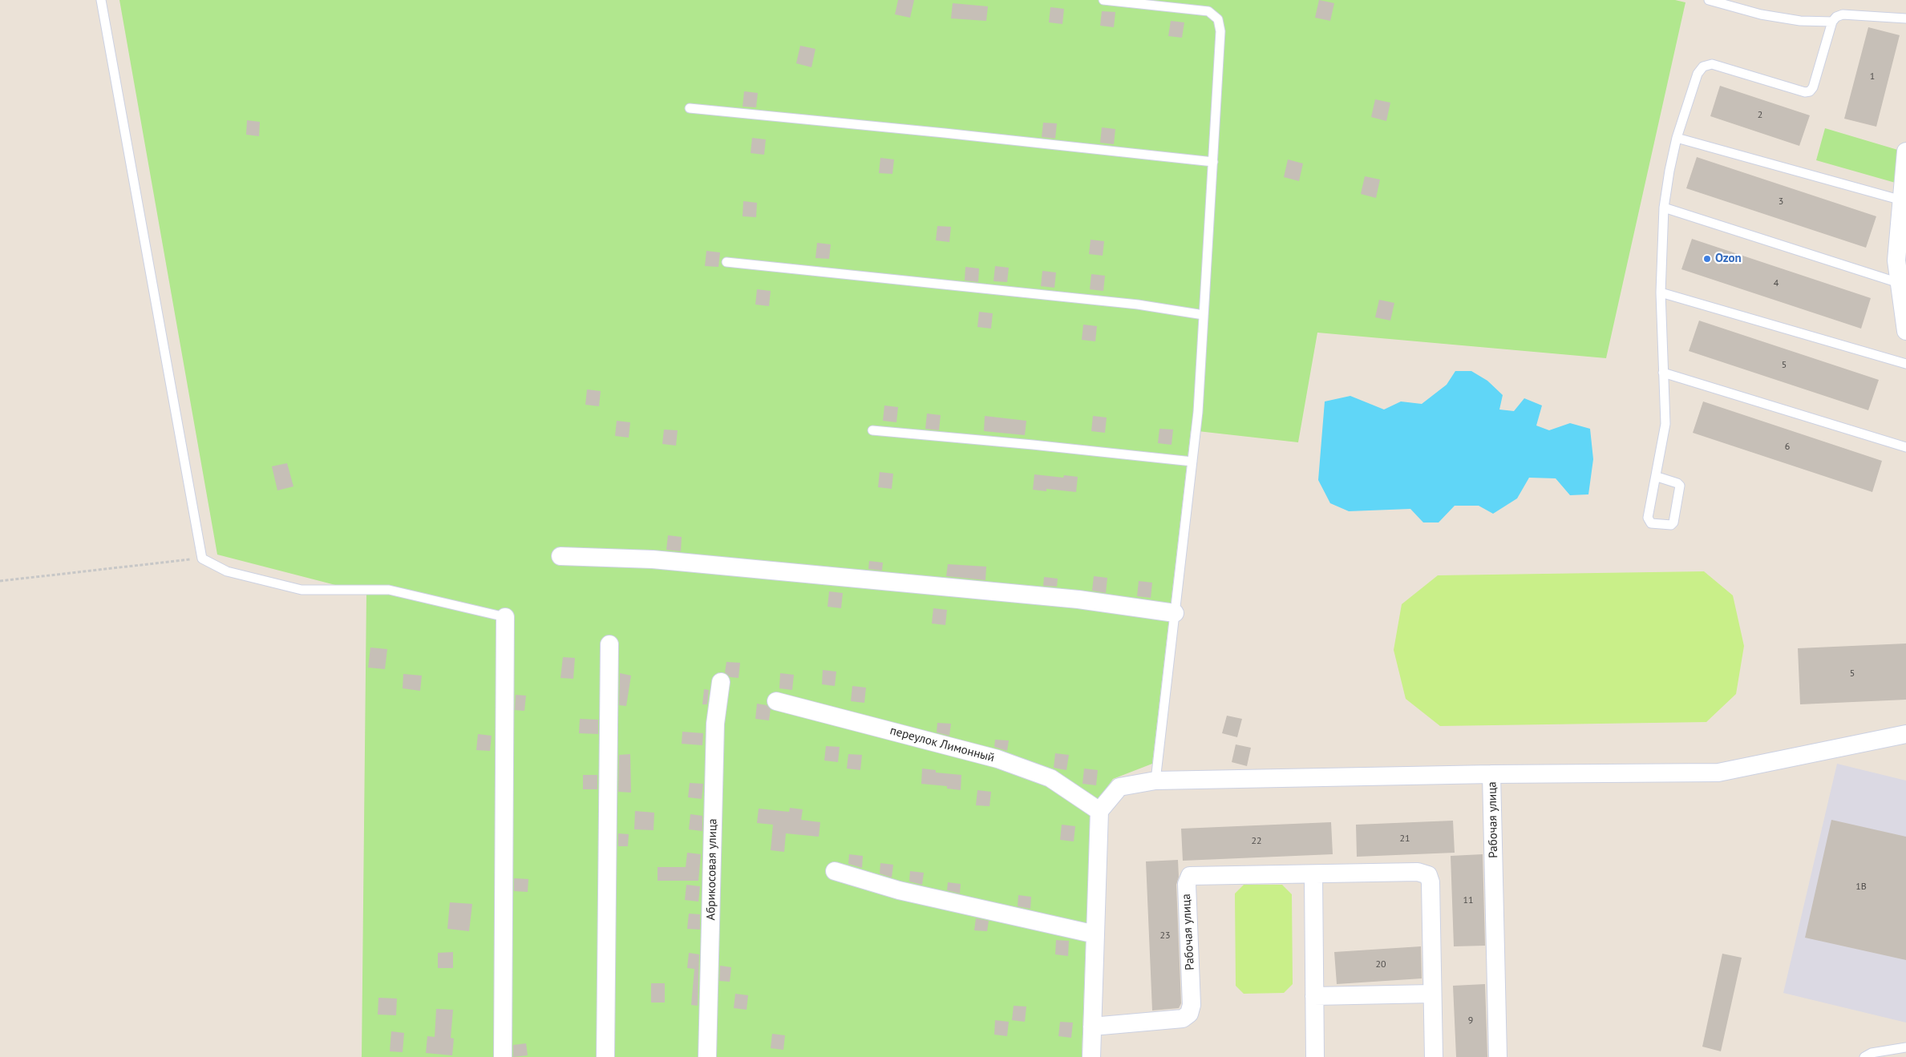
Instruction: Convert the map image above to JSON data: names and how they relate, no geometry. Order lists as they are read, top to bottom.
{
  "streets": {
    "street": ["переулок Лимонный", "Рабочая улица", "Абрикосовая улица"]
  },
  "places": ["Ozon"],
  "house_numbers": [
    "1",
    "2",
    "3",
    "4",
    "5",
    "6",
    "5",
    "21",
    "22",
    "1В",
    "11",
    "23",
    "20",
    "9"
  ]
}
